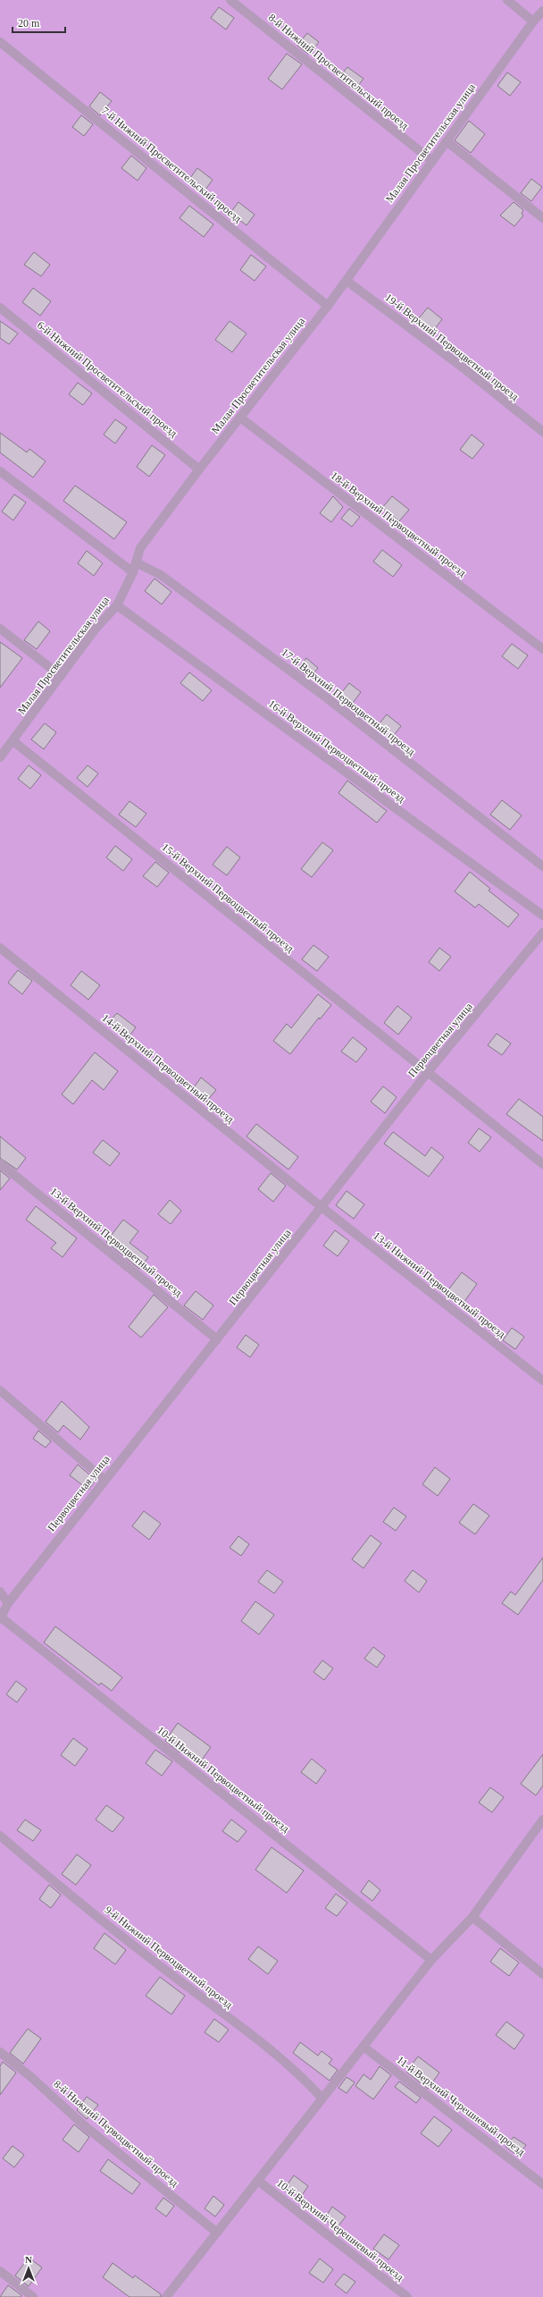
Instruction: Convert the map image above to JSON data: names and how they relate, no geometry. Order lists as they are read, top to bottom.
{
  "streets": {
    "lane": [
      "8-й Нижний Просветительский проезд",
      "Малая Просветительская улица",
      "7-й Нижний Просветительский проезд",
      "19-й Верхний Первоцветный проезд",
      "6-й Нижний Просветительский проезд",
      "18-й Верхний Первоцветный проезд",
      "17-й Верхний Первоцветный проезд",
      "16-й Верхний Первоцветный проезд",
      "15-й Верхний Первоцветный проезд",
      "Первоцветная улица",
      "14-й Верхний Первоцветный проезд",
      "13-й Верхний Первоцветный проезд",
      "13-й Нижний Первоцветный проезд",
      "10-й Нижний Первоцветный проезд",
      "9-й Нижний Первоцветный проезд",
      "11-й Верхний Черешневый проезд",
      "8-й Нижний Первоцветный проезд",
      "10-й Верхний Черешневый проезд"
    ]
  },
  "crossings": [
    ["8-й Нижний Просветительский проезд", "Малая Просветительская улица"],
    ["Малая Просветительская улица", "7-й Нижний Просветительский проезд"],
    ["Малая Просветительская улица", "19-й Верхний Первоцветный проезд"],
    ["Малая Просветительская улица", "6-й Нижний Просветительский проезд"],
    ["Малая Просветительская улица", "18-й Верхний Первоцветный проезд"],
    ["Малая Просветительская улица", "17-й Верхний Первоцветный проезд"],
    ["Малая Просветительская улица", "16-й Верхний Первоцветный проезд"],
    ["Малая Просветительская улица", "15-й Верхний Первоцветный проезд"],
    ["15-й Верхний Первоцветный проезд", "Первоцветная улица"],
    ["Первоцветная улица", "14-й Верхний Первоцветный проезд"],
    ["Первоцветная улица", "13-й Верхний Первоцветный проезд"],
    ["Первоцветная улица", "13-й Нижний Первоцветный проезд"],
    ["Первоцветная улица", "10-й Нижний Первоцветный проезд"],
    ["14-й Верхний Первоцветный проезд", "13-й Нижний Первоцветный проезд"]
  ],
  "scale_bar": "20 m",
  "north": "top"
}
